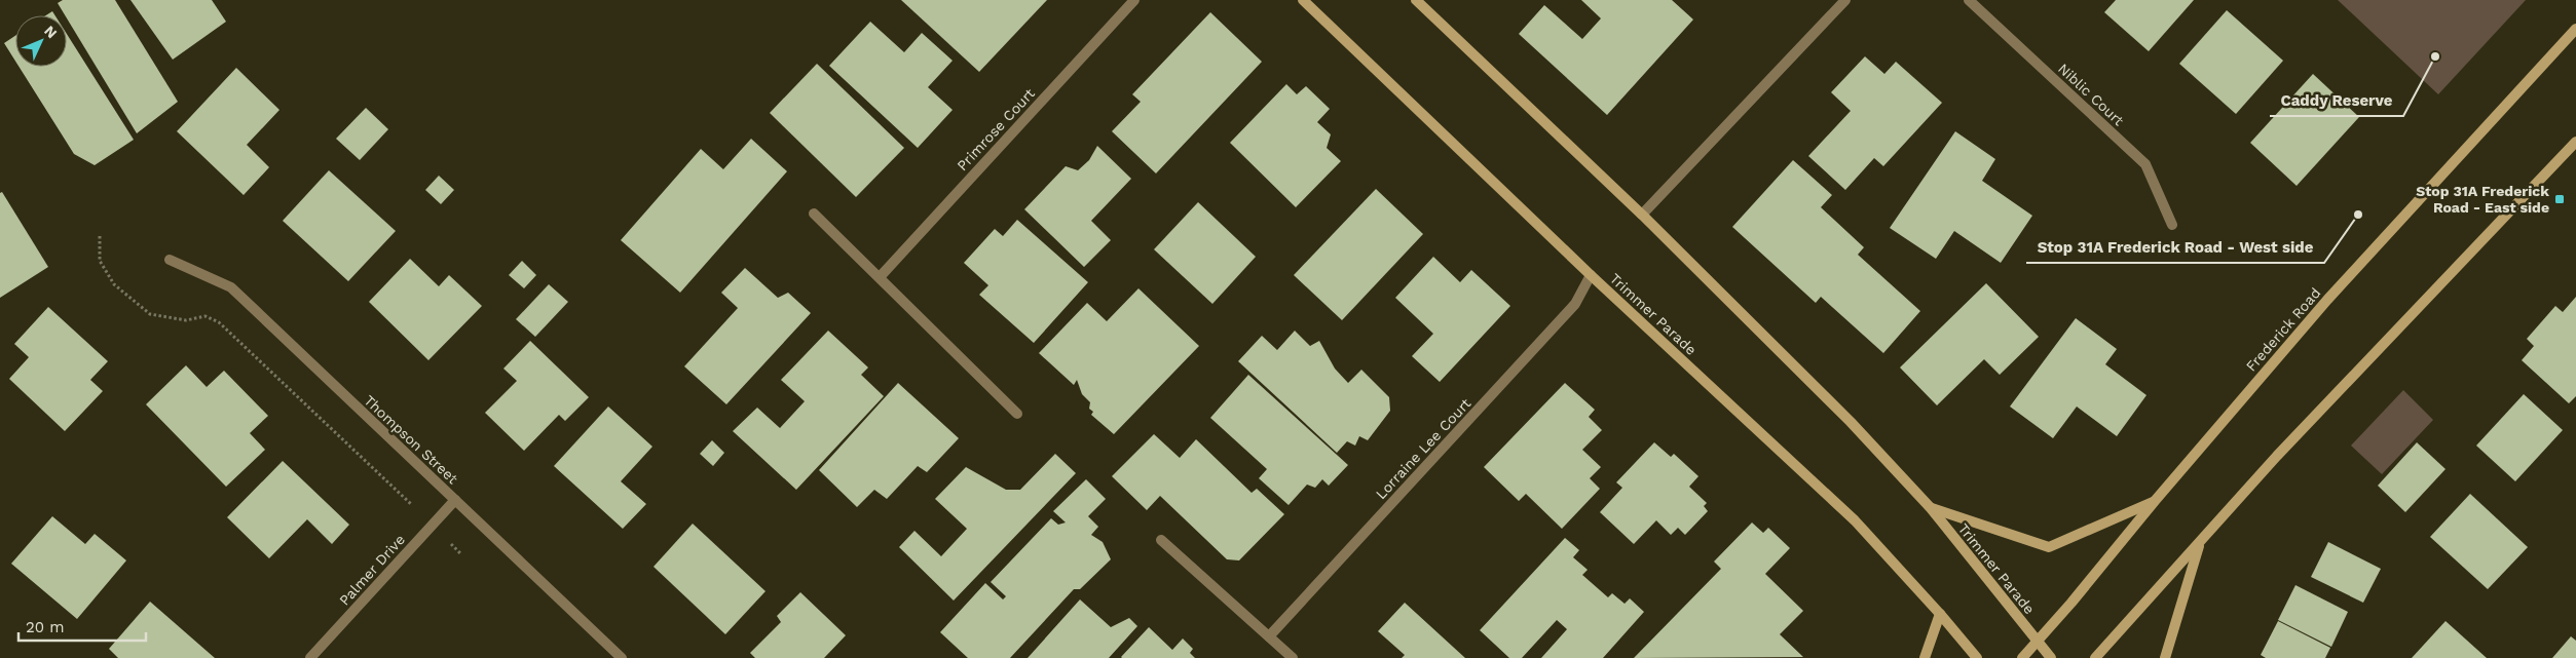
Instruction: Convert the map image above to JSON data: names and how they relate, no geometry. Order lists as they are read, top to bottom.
{
  "streets": {
    "main road": ["Trimmer Parade", "Frederick Road"],
    "street": [
      "Niblic Court",
      "Primrose Court",
      "Thompson Street",
      "Lorraine Lee Court",
      "Palmer Drive"
    ]
  },
  "crossings": [
    ["Trimmer Parade", "Frederick Road"],
    ["Trimmer Parade", "Lorraine Lee Court"],
    ["Thompson Street", "Palmer Drive"]
  ],
  "places": {
    "other": ["Caddy Reserve", "Stop 31A Frederick Road - West side"],
    "transit": ["Stop 31A Frederick Road - East side"]
  },
  "scale_bar": "20 m",
  "north": "top right"
}
